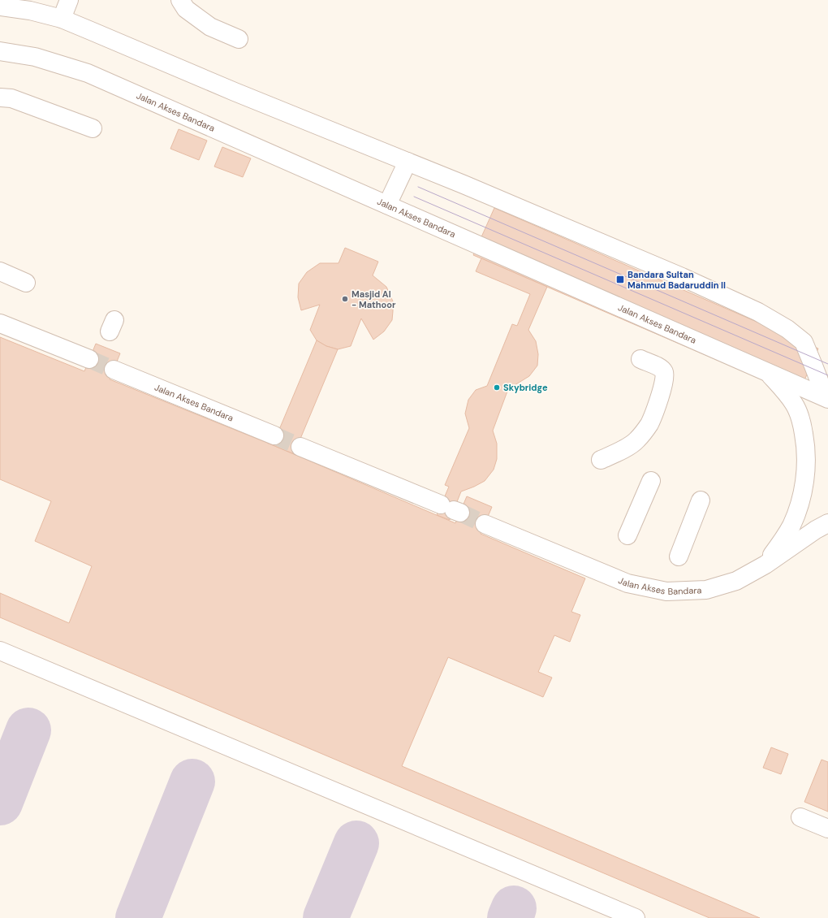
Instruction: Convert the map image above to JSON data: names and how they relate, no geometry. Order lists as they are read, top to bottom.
{
  "streets": {
    "street": ["Jalan Akses Bandara"]
  },
  "places": {
    "transit": ["Bandara Sultan Mahmud Badaruddin II"],
    "other": ["Masjid Al - Mathoor", "Skybridge"]
  }
}
